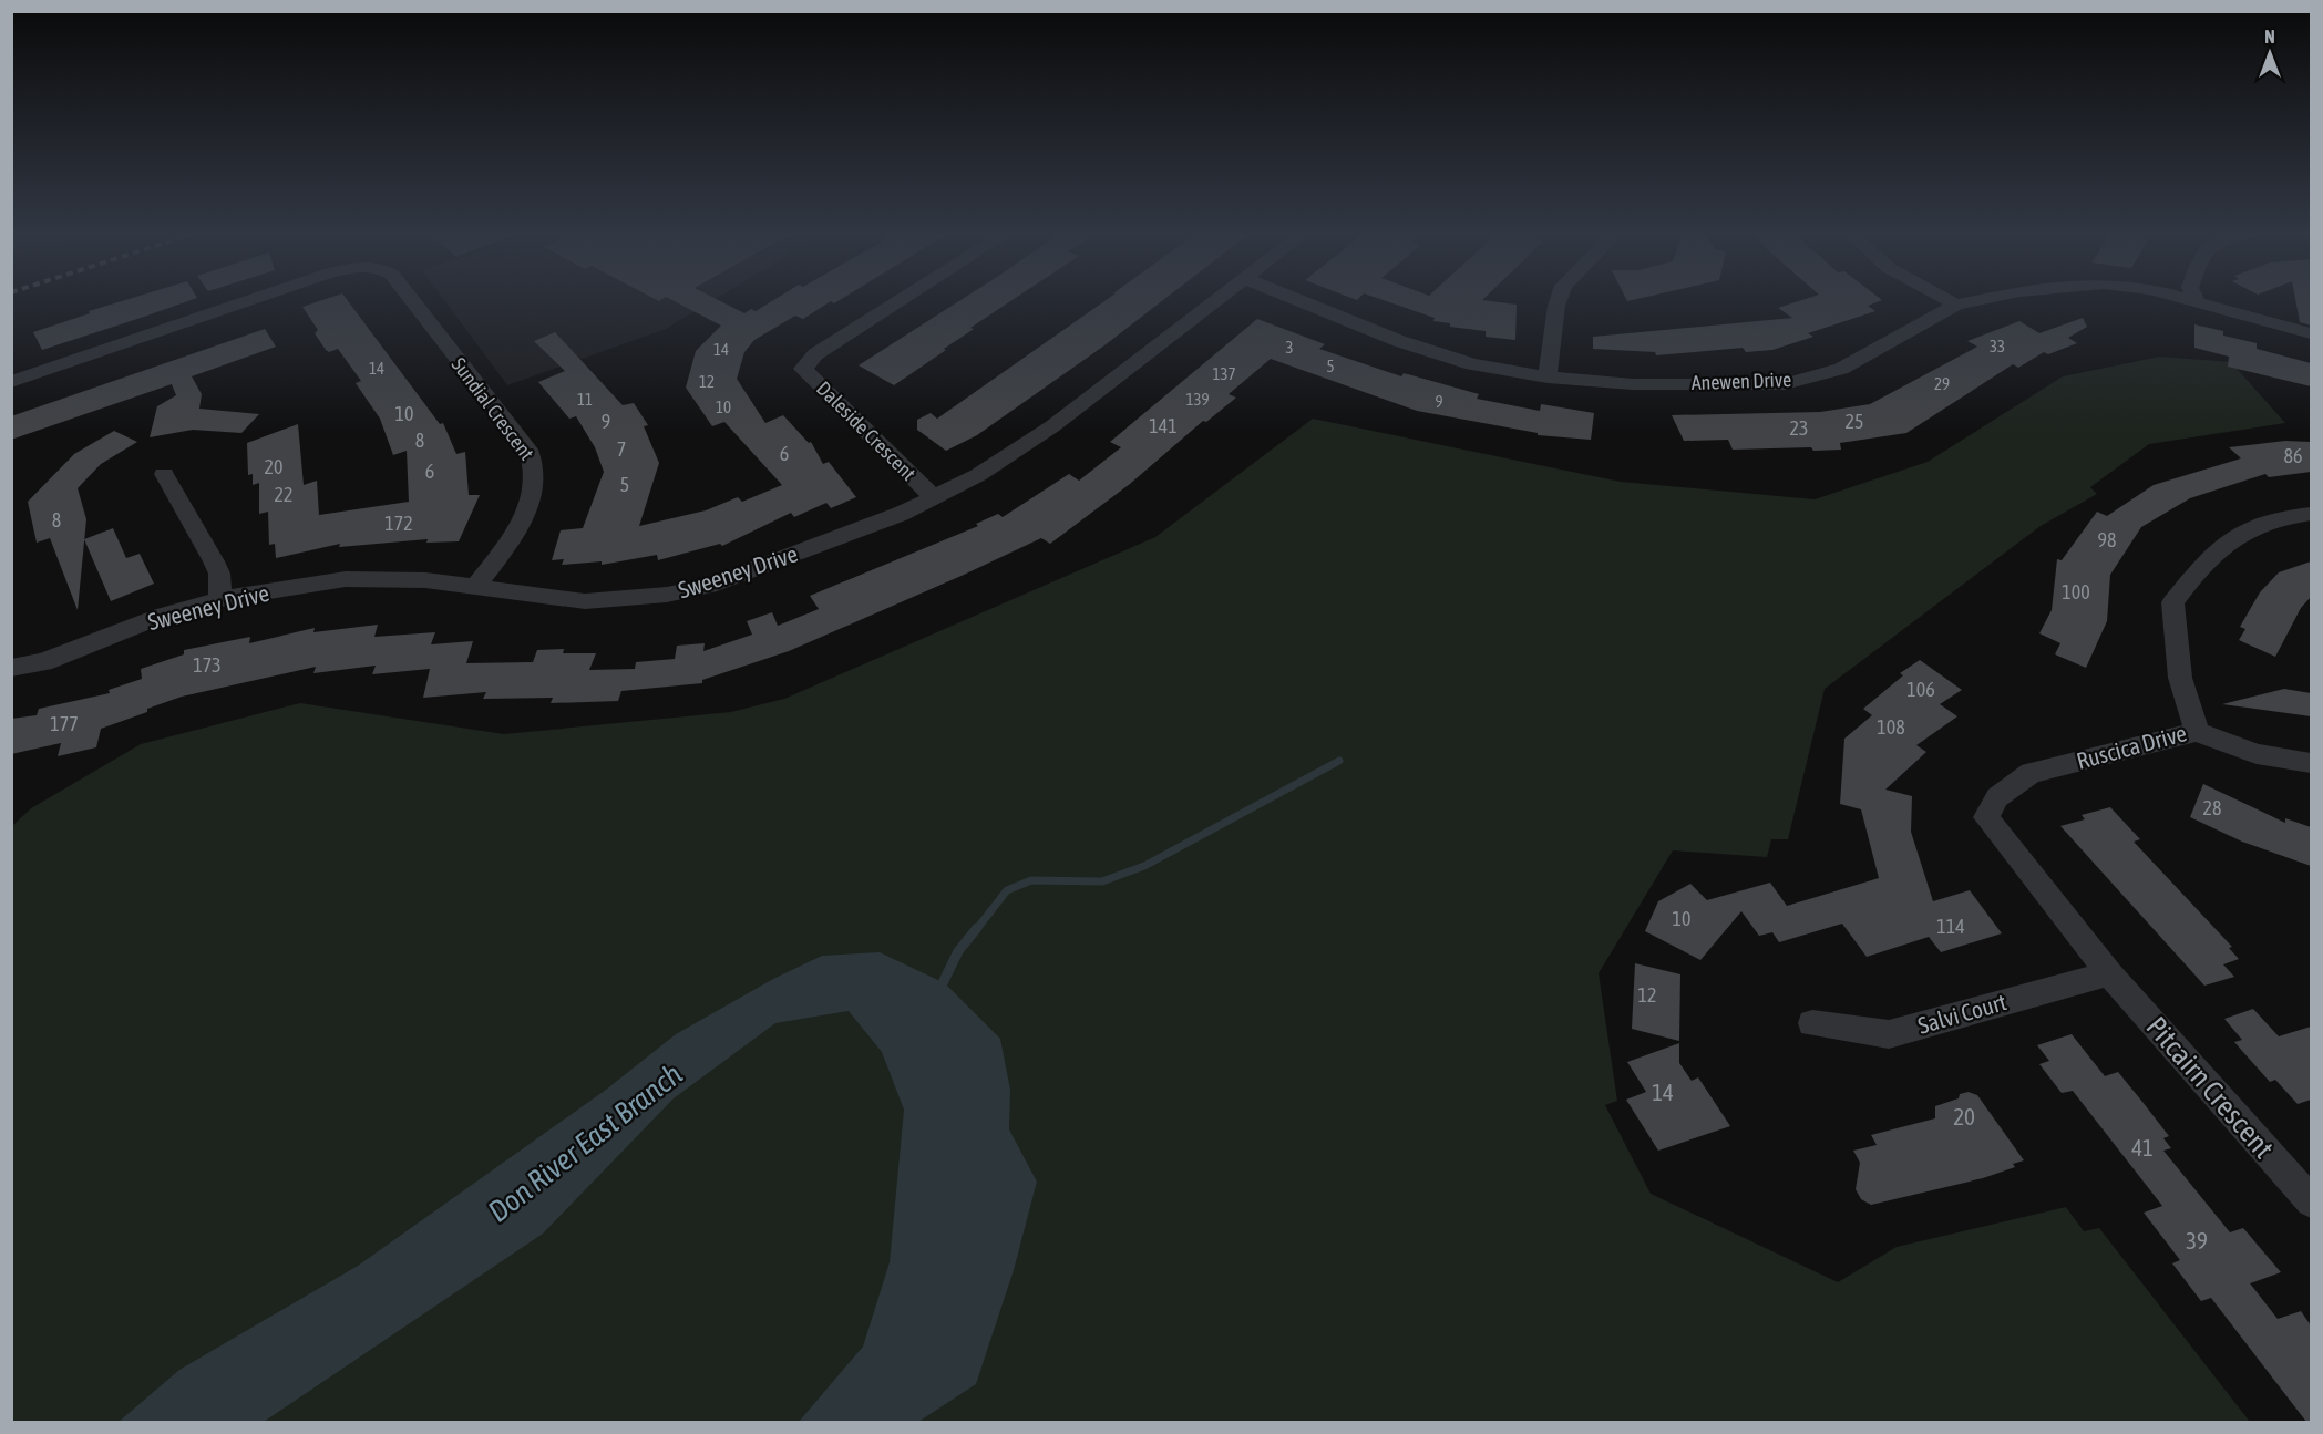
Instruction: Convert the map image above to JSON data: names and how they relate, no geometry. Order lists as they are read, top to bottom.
{
  "streets": {
    "street": [
      "Anewen Drive",
      "Sundial Crescent",
      "Daleside Crescent",
      "Sweeney Drive",
      "Ruscica Drive",
      "Salvi Court",
      "Pitcairn Crescent"
    ]
  },
  "crossings": [
    ["Sundial Crescent", "Sweeney Drive"],
    ["Daleside Crescent", "Sweeney Drive"],
    ["Ruscica Drive", "Salvi Court"],
    ["Ruscica Drive", "Pitcairn Crescent"],
    ["Salvi Court", "Pitcairn Crescent"]
  ],
  "water": ["Don River East Branch"],
  "house_numbers": [
    "33",
    "3",
    "14",
    "5",
    "14",
    "137",
    "12",
    "29",
    "11",
    "139",
    "9",
    "10",
    "10",
    "9",
    "25",
    "141",
    "23",
    "8",
    "7",
    "6",
    "86",
    "20",
    "6",
    "5",
    "22",
    "8",
    "172",
    "98",
    "100",
    "173",
    "106",
    "177",
    "108",
    "28",
    "10",
    "114",
    "12",
    "14",
    "20",
    "41",
    "39"
  ],
  "north": "top"
}
